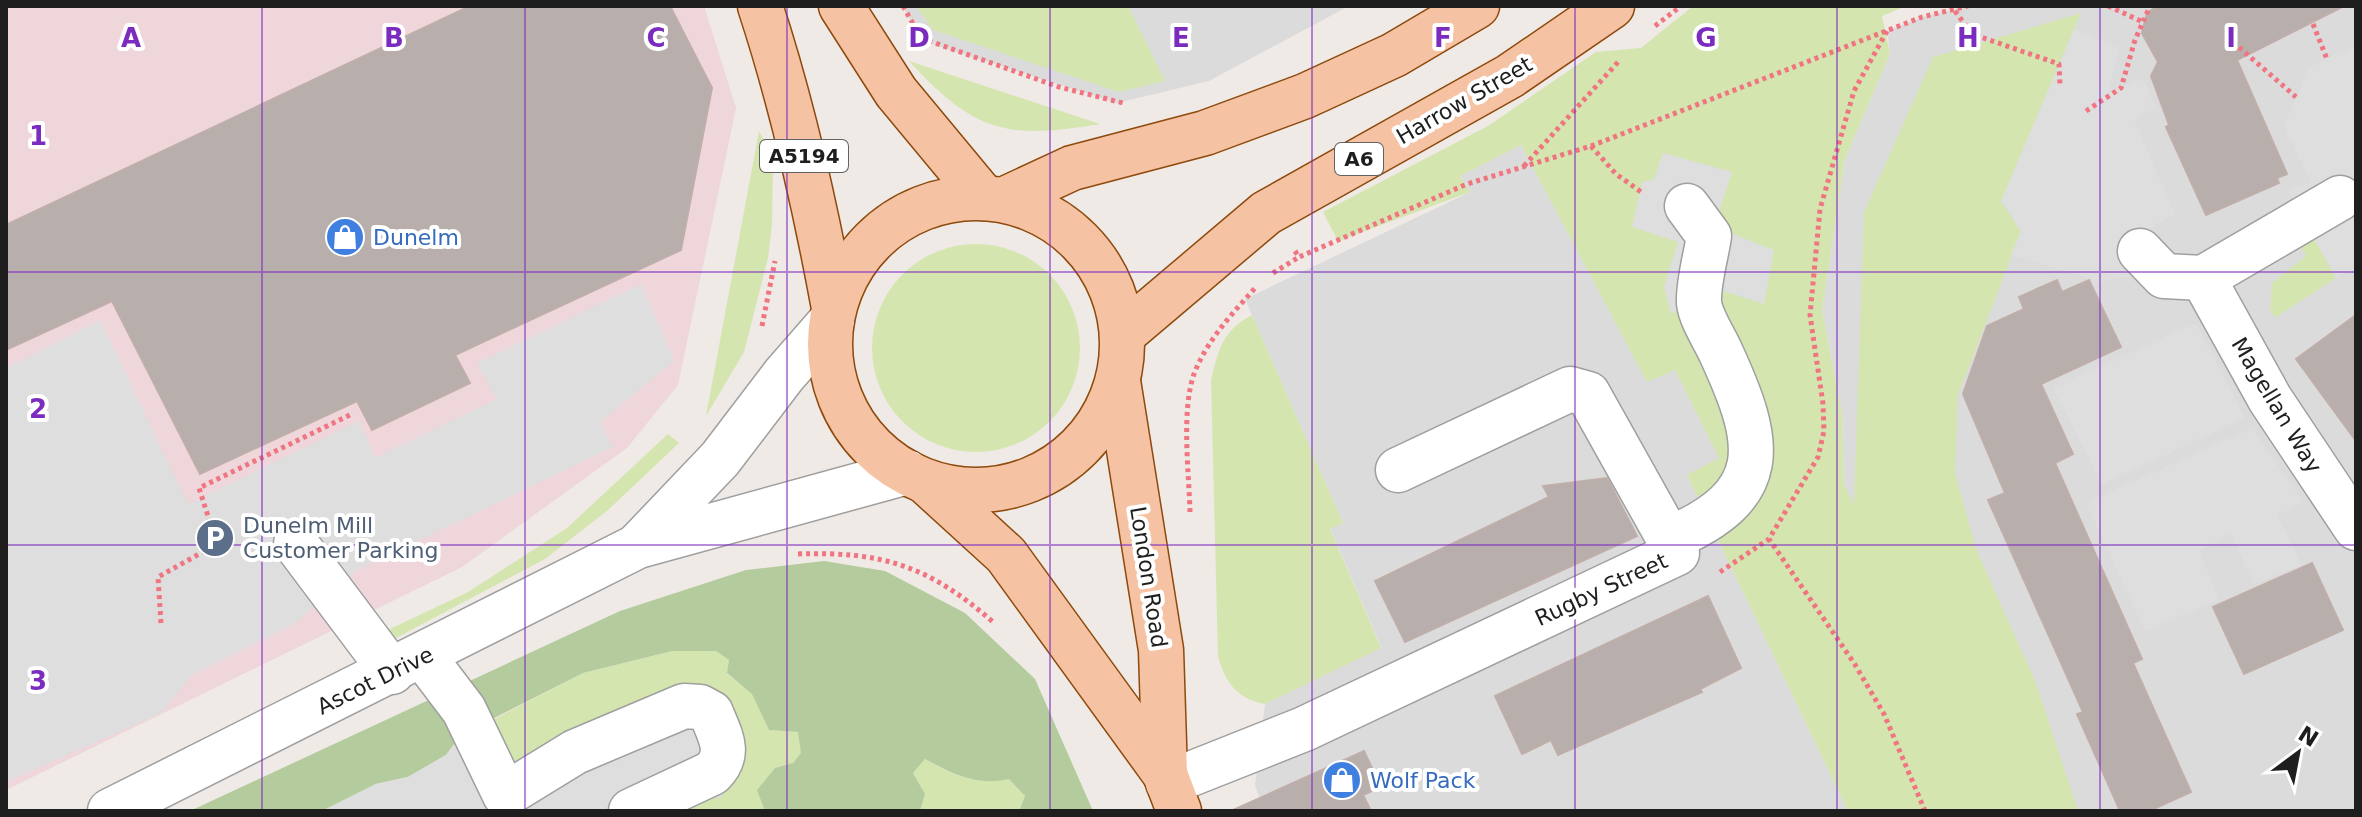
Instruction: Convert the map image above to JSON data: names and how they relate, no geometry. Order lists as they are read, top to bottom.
{
  "streets": {
    "main road": [
      "Harrow Street",
      "A5194",
      "A6",
      "London Road"
    ],
    "street": ["Magellan Way", "Rugby Street", "Ascot Drive"]
  },
  "crossings": [
    ["A5194", "Ascot Drive"],
    ["London Road", "Rugby Street"]
  ],
  "places": {
    "shop": ["Dunelm", "Wolf Pack"],
    "parking": ["Dunelm Mill Customer Parking"]
  },
  "north": "top right",
  "grid": {
    "columns": [
      "A",
      "B",
      "C",
      "D",
      "E",
      "F",
      "G",
      "H",
      "I"
    ],
    "rows": ["1", "2", "3"]
  }
}
